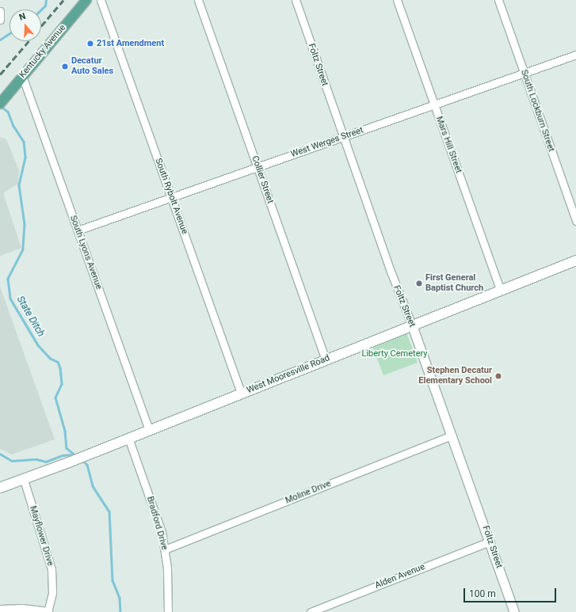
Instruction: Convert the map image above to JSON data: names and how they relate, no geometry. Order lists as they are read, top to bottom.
{
  "streets": {
    "main road": ["Kentucky Avenue", "West Mooresville Road"],
    "street": [
      "Foltz Street",
      "South Lockburn Street",
      "West Werges Street",
      "Mars Hill Street",
      "Collier Street",
      "South Rybolt Avenue",
      "South Lyons Avenue",
      "Moline Drive",
      "Bradford Drive",
      "Mayflower Drive",
      "Alden Avenue"
    ]
  },
  "crossings": [
    ["Kentucky Avenue", "South Lyons Avenue"],
    ["Foltz Street", "West Werges Street"],
    ["Foltz Street", "West Mooresville Road"],
    ["Foltz Street", "Moline Drive"],
    ["Foltz Street", "Alden Avenue"],
    ["South Lockburn Street", "West Werges Street"],
    ["West Werges Street", "Mars Hill Street"],
    ["West Werges Street", "Collier Street"],
    ["West Werges Street", "South Rybolt Avenue"],
    ["West Werges Street", "South Lyons Avenue"],
    ["Mars Hill Street", "West Mooresville Road"],
    ["Collier Street", "West Mooresville Road"],
    ["South Rybolt Avenue", "West Mooresville Road"],
    ["South Lyons Avenue", "West Mooresville Road"],
    ["West Mooresville Road", "Bradford Drive"],
    ["West Mooresville Road", "Mayflower Drive"],
    ["Moline Drive", "Bradford Drive"]
  ],
  "water": ["State Ditch"],
  "parks": ["Liberty Cemetery"],
  "places": [
    "21st Amendment",
    "Decatur Auto Sales",
    "First General Baptist Church",
    "Stephen Decatur Elementary School"
  ],
  "scale_bar": "100 m",
  "north": "top"
}
